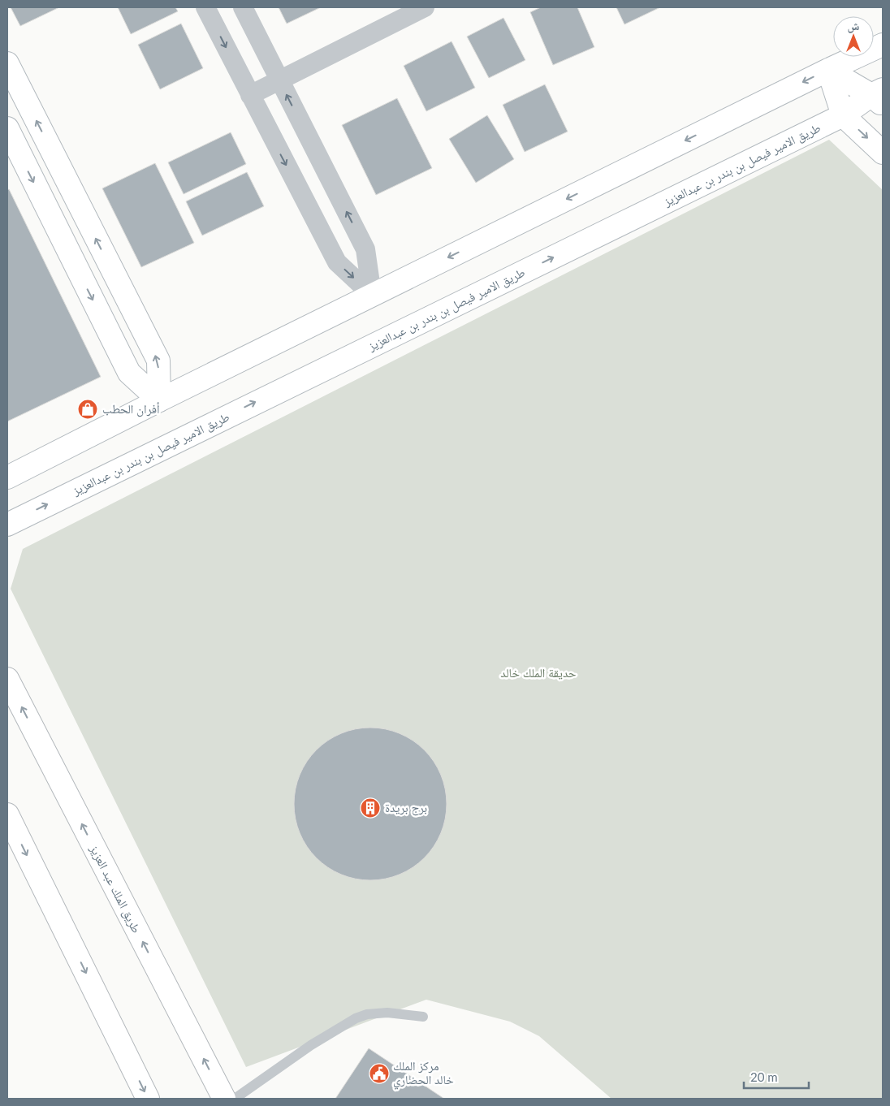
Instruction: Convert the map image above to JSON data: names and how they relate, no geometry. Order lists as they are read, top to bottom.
{
  "streets": {
    "main road": ["طريق الامير فيصل بن بندر بن عبدالعزيز", "طريق الملك عبد العزيز"]
  },
  "parks": ["حديقة الملك خالد"],
  "places": {
    "shop": ["أفران الحطب"],
    "building": ["برج بريدة"],
    "public building": ["مركز الملك خالد الحضاري"]
  },
  "scale_bar": "20 m",
  "north": "top"
}
